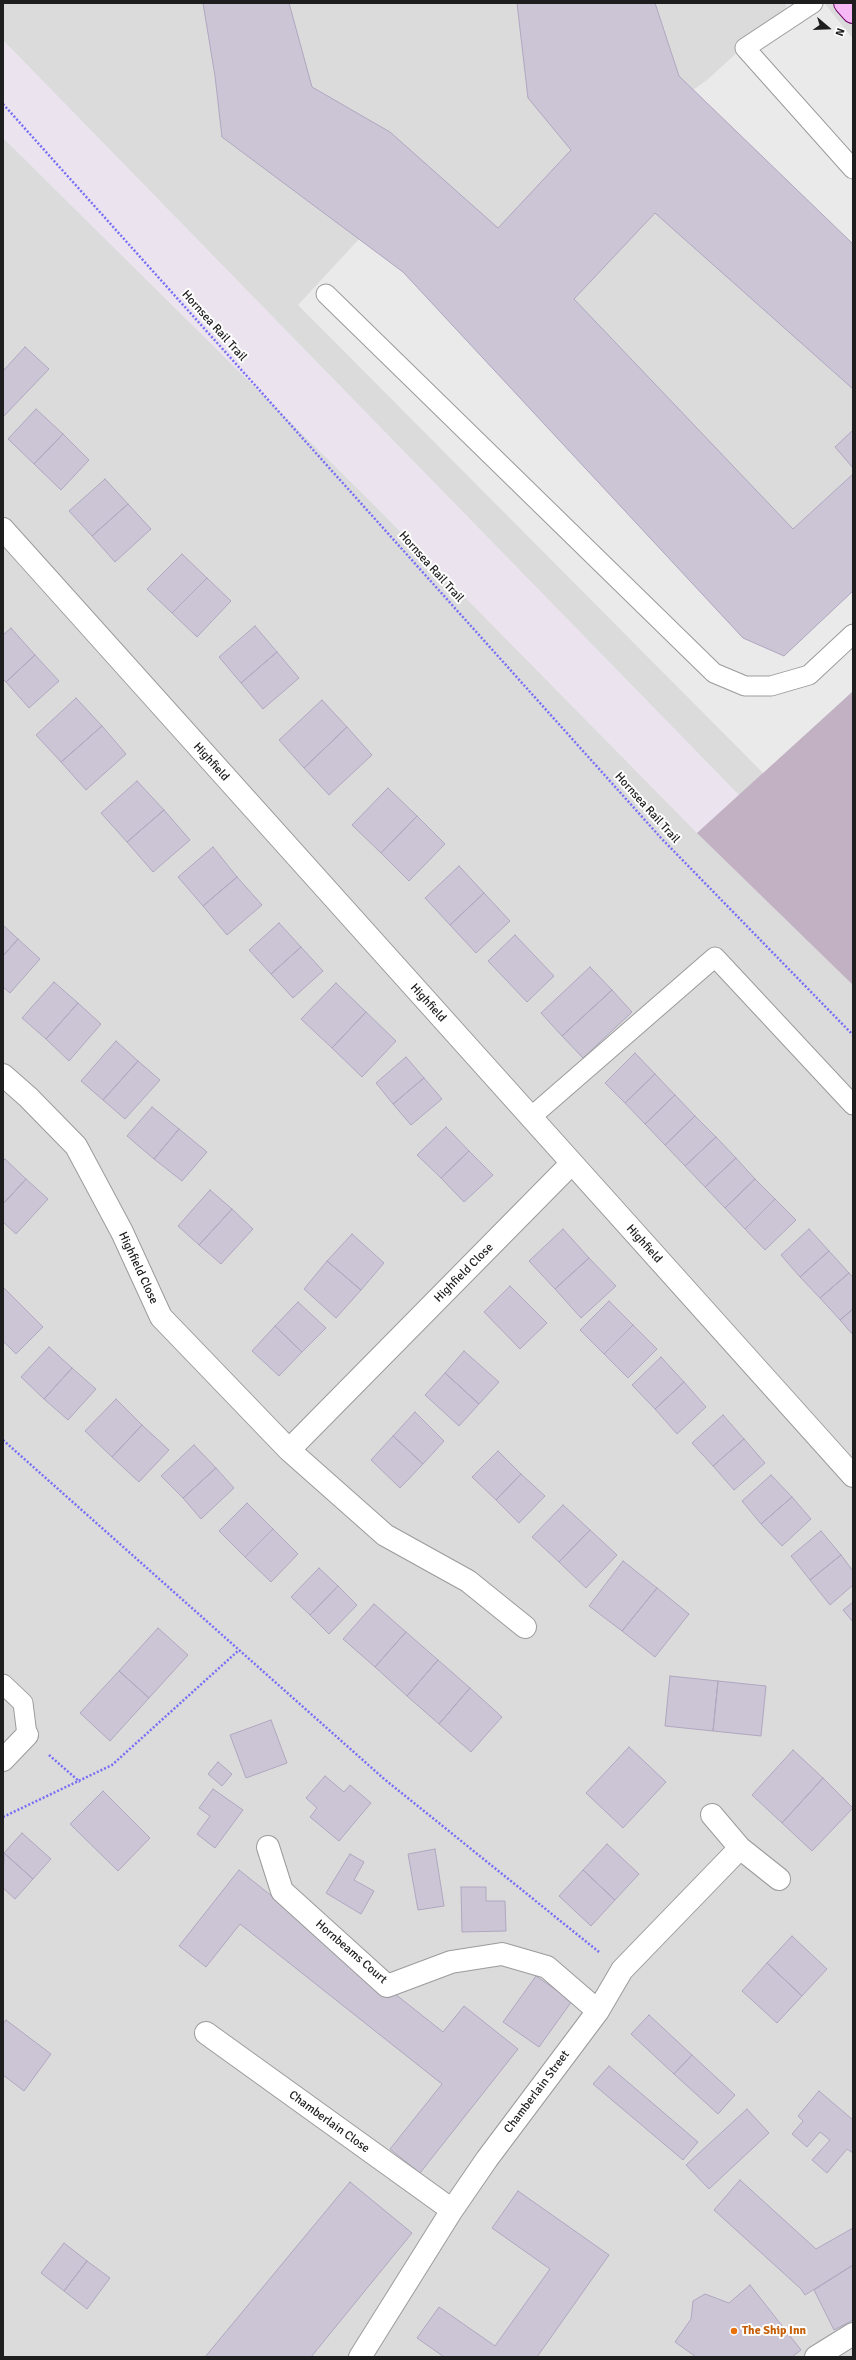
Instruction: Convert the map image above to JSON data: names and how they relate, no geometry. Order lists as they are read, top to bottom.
{
  "streets": {
    "street": [
      "Highfield",
      "Highfield Close",
      "Hornbeams Court",
      "Chamberlain Street",
      "Chamberlain Close"
    ],
    "path": ["Hornsea Rail Trail"]
  },
  "crossings": [
    ["Highfield", "Highfield Close"],
    ["Hornbeams Court", "Chamberlain Street"],
    ["Chamberlain Street", "Chamberlain Close"]
  ],
  "places": ["The Ship Inn"],
  "north": "right"
}
